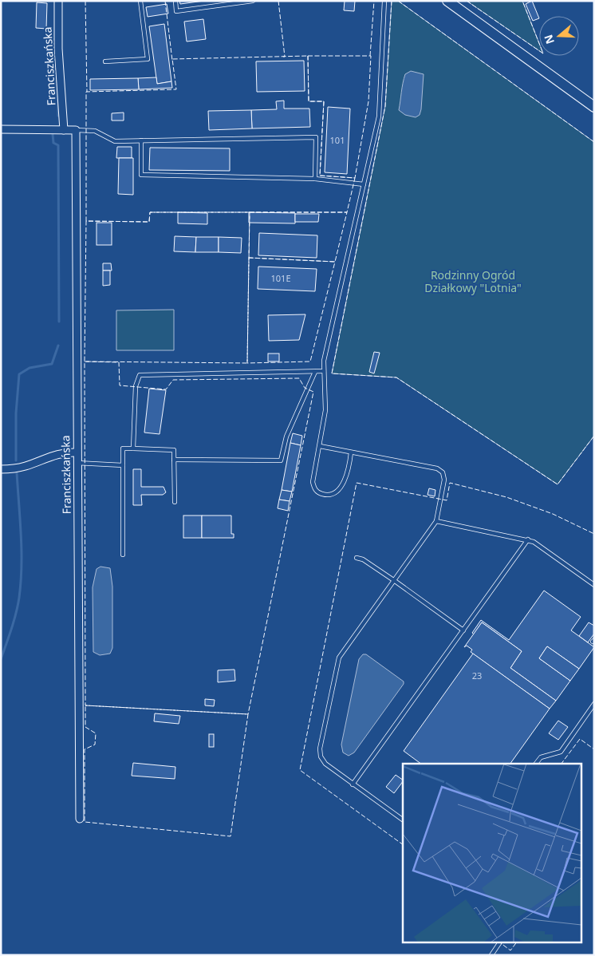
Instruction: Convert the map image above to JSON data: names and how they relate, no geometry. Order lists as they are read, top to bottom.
{
  "streets": {
    "street": ["Franciszkańska"]
  },
  "parks": ["Rodzinny Ogród Działkowy \"Lotnia\""],
  "house_numbers": ["101", "101E", "23"],
  "north": "left"
}
